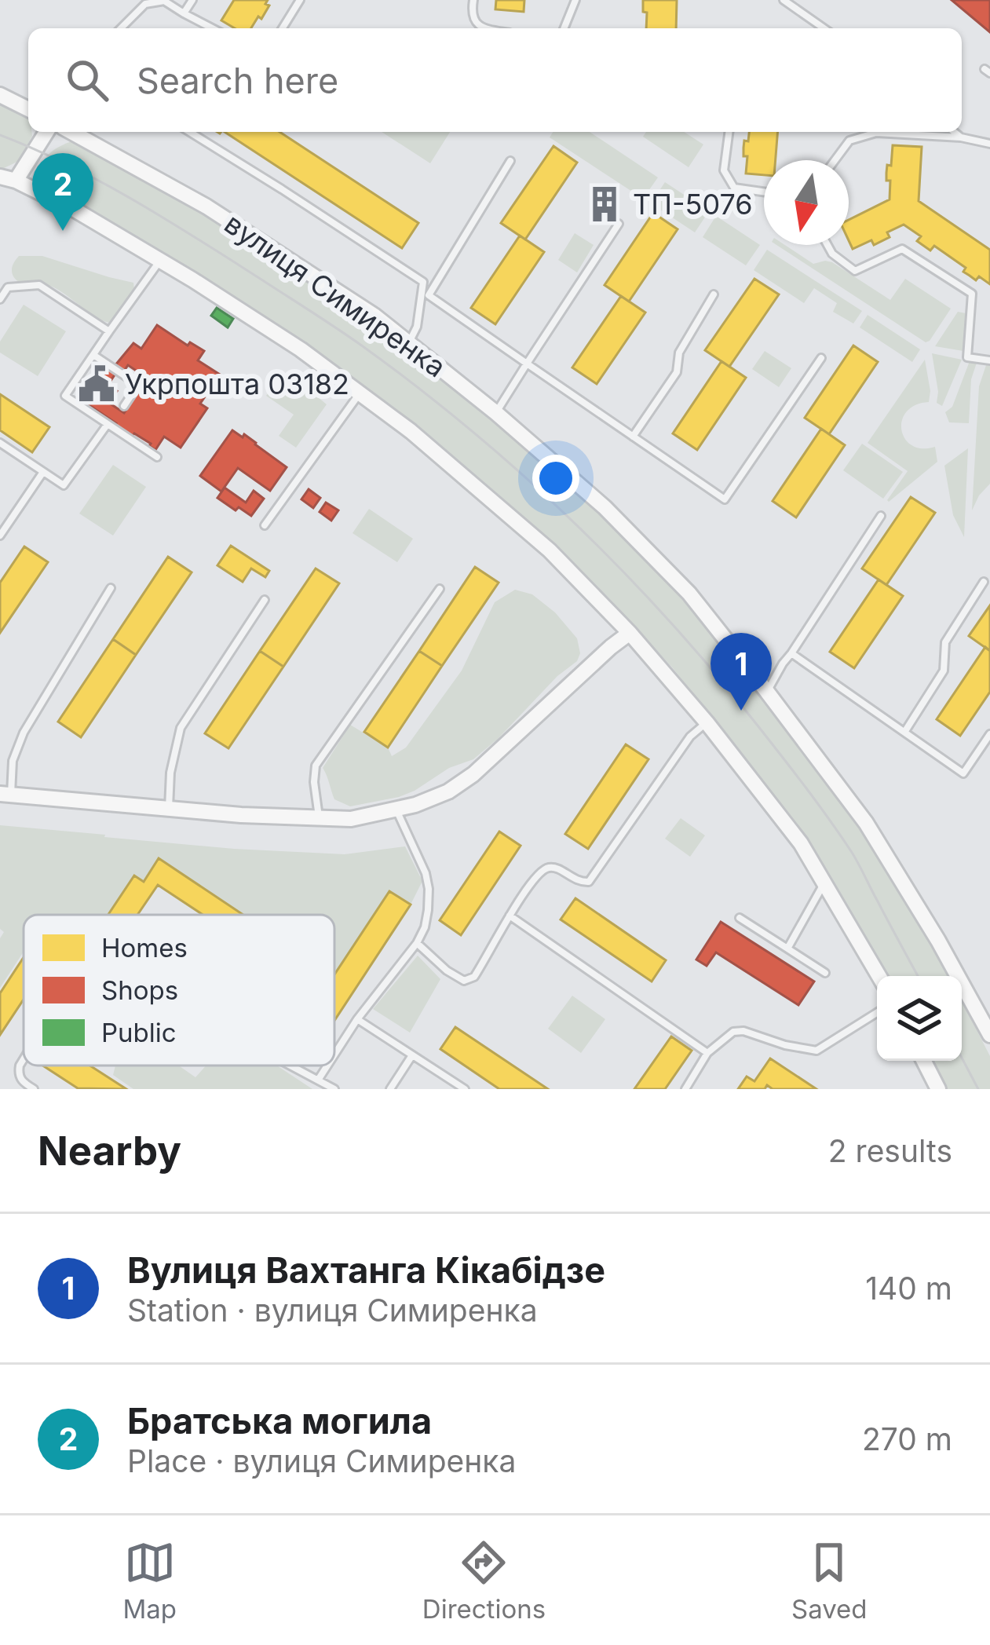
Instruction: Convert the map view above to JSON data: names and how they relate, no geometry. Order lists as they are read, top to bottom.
{
  "streets": {
    "street": ["вулиця Симиренка"]
  },
  "places": {
    "building": ["ТП-5076"],
    "public building": ["Укрпошта 03182"]
  },
  "legend": ["Homes", "Shops", "Public"],
  "north": "bottom",
  "page": {
    "search": "Search here",
    "pins": ["2", "1"],
    "heading": ["Nearby", "2 results"],
    "list": [
      {
        "mark": "1",
        "name": "Вулиця Вахтанга Кікабідзе",
        "note": "Station · вулиця Симиренка",
        "value": "140 m"
      },
      {
        "mark": "2",
        "name": "Братська могила",
        "note": "Place · вулиця Симиренка",
        "value": "270 m"
      }
    ],
    "nav": ["Map", "Directions", "Saved"]
  }
}
